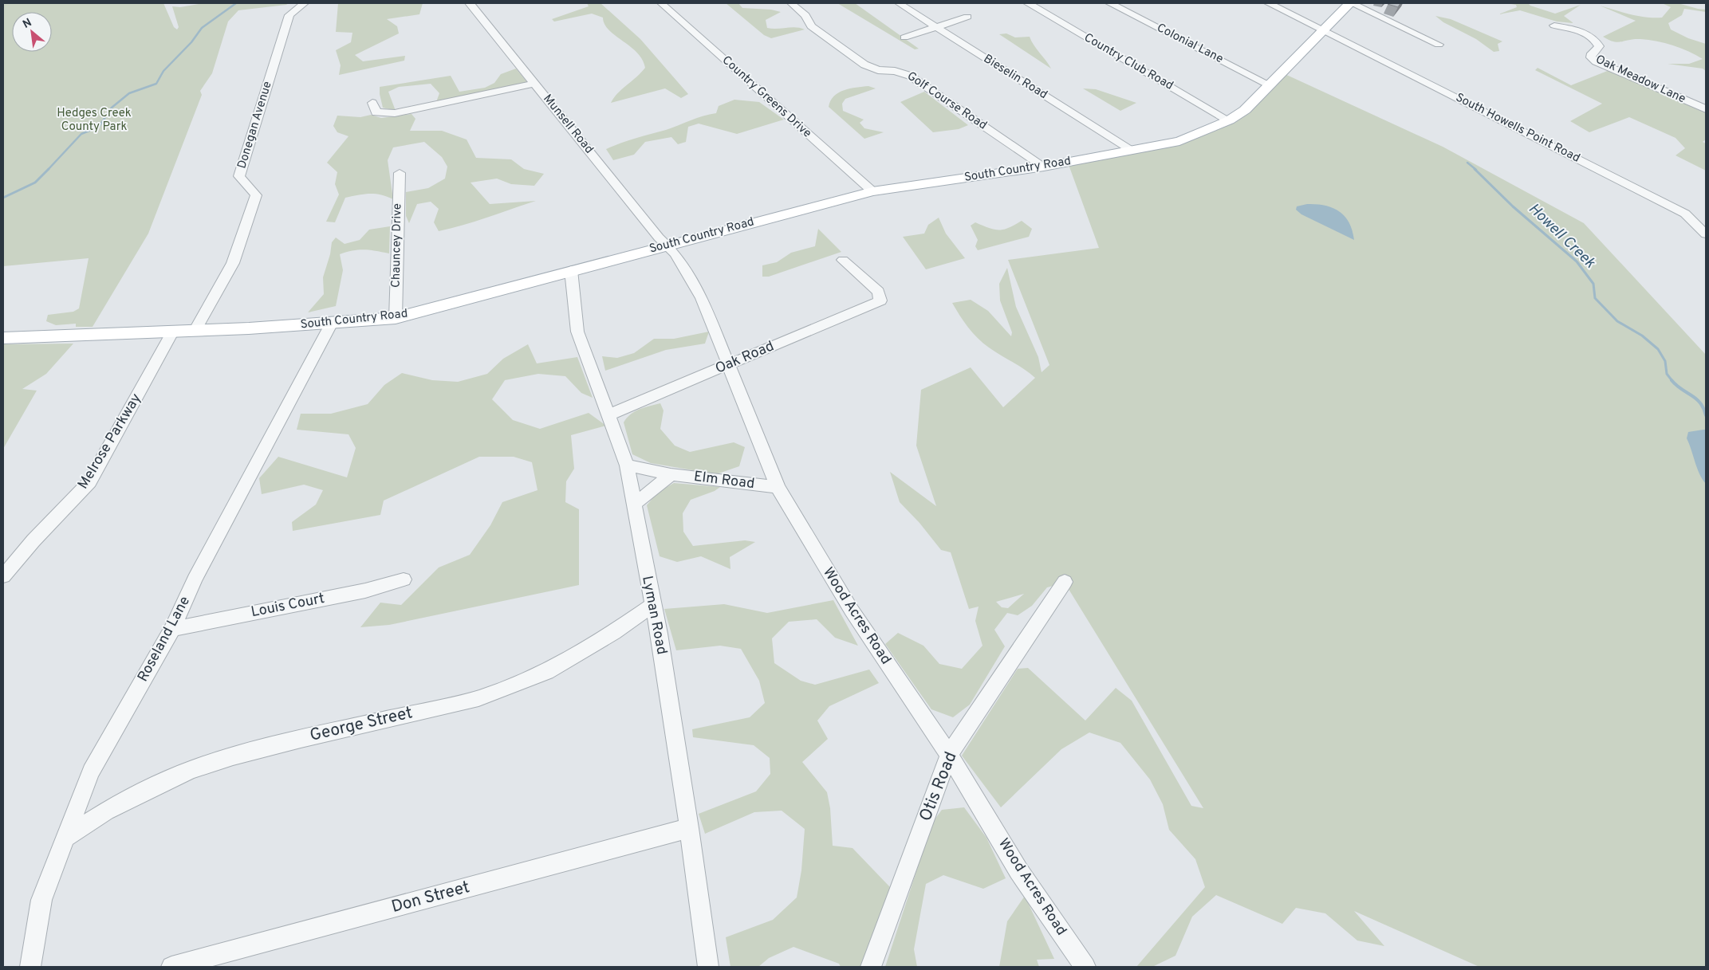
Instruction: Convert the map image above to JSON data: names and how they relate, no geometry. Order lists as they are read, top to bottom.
{
  "streets": {
    "main road": ["South Country Road"],
    "street": [
      "Colonial Lane",
      "Country Club Road",
      "Bieselin Road",
      "Oak Meadow Lane",
      "Country Greens Drive",
      "Golf Course Road",
      "Munsell Road",
      "Donegan Avenue",
      "South Howells Point Road",
      "Chauncey Drive",
      "Oak Road",
      "Melrose Parkway",
      "Elm Road",
      "Louis Court",
      "Lyman Road",
      "Wood Acres Road",
      "Roseland Lane",
      "George Street",
      "Otis Road",
      "Don Street"
    ]
  },
  "crossings": [
    ["Colonial Lane", "South Country Road"],
    ["Country Club Road", "South Country Road"],
    ["Bieselin Road", "South Country Road"],
    ["Country Greens Drive", "South Country Road"],
    ["Golf Course Road", "South Country Road"],
    ["Munsell Road", "South Country Road"],
    ["Munsell Road", "Wood Acres Road"],
    ["Donegan Avenue", "South Country Road"],
    ["South Howells Point Road", "South Country Road"],
    ["South Country Road", "Chauncey Drive"],
    ["South Country Road", "Melrose Parkway"],
    ["South Country Road", "Lyman Road"],
    ["South Country Road", "Wood Acres Road"],
    ["South Country Road", "Roseland Lane"],
    ["Oak Road", "Lyman Road"],
    ["Oak Road", "Wood Acres Road"],
    ["Elm Road", "Lyman Road"],
    ["Elm Road", "Wood Acres Road"],
    ["Louis Court", "Roseland Lane"],
    ["Lyman Road", "George Street"],
    ["Lyman Road", "Don Street"],
    ["Wood Acres Road", "Otis Road"],
    ["Roseland Lane", "George Street"]
  ],
  "water": ["Howell Creek"],
  "parks": ["Hedges Creek County Park"],
  "north": "top left"
}
